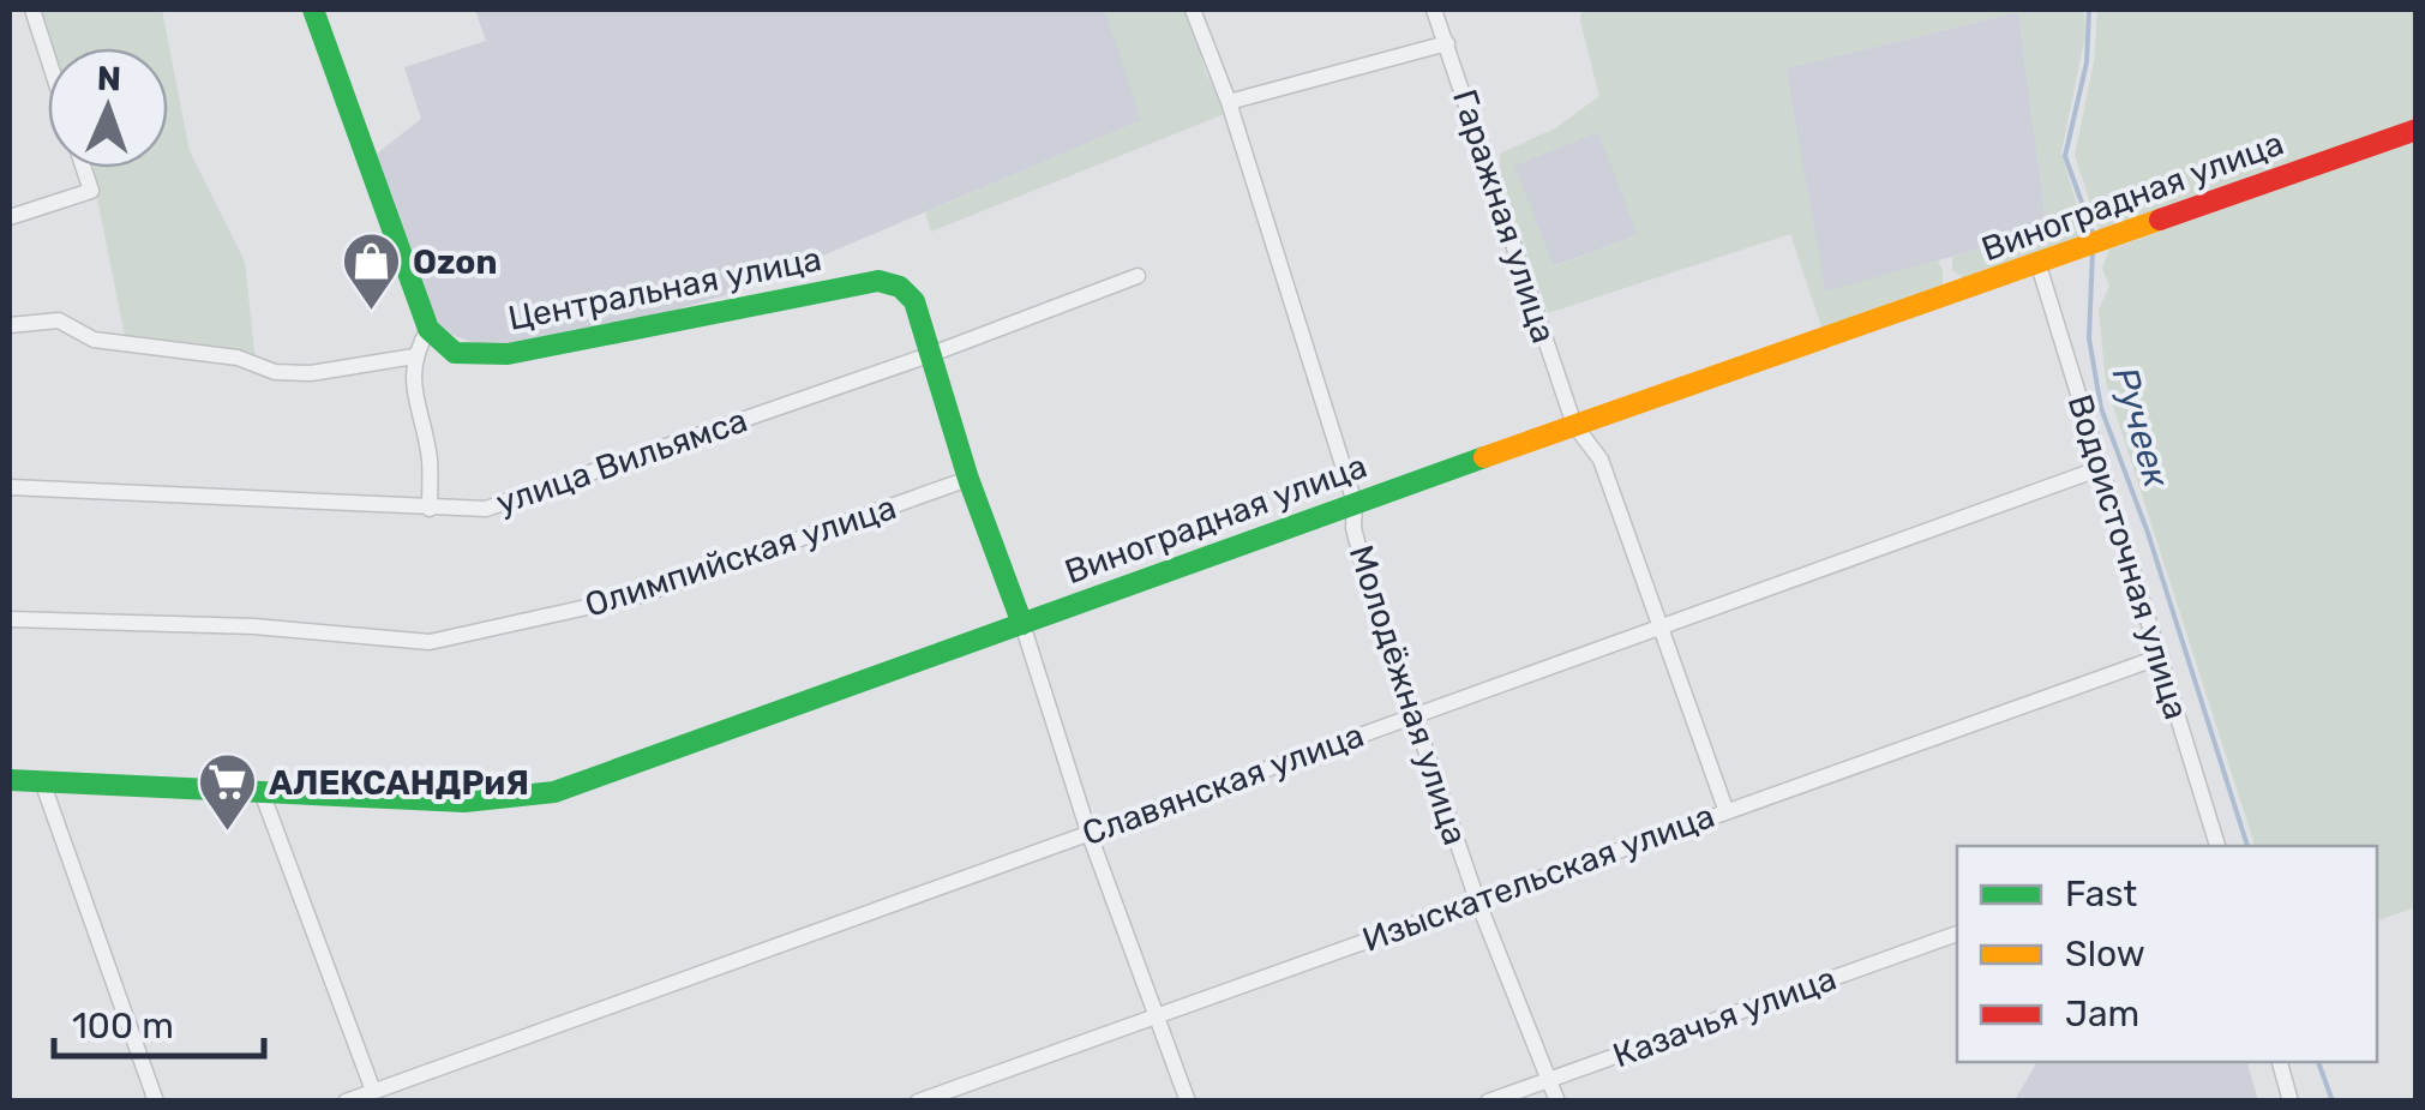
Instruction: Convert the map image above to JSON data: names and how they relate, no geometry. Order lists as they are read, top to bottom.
{
  "streets": {
    "street": [
      "Виноградная улица",
      "Гаражная улица",
      "Центральная улица",
      "улица Вильямса",
      "Олимпийская улица",
      "Водоисточная улица",
      "Молодёжная улица",
      "Славянская улица",
      "Изыскательская улица",
      "Казачья улица"
    ]
  },
  "crossings": [
    ["Виноградная улица", "Гаражная улица"],
    ["Виноградная улица", "Центральная улица"],
    ["Виноградная улица", "Водоисточная улица"],
    ["Виноградная улица", "Молодёжная улица"],
    ["Гаражная улица", "Славянская улица"],
    ["Гаражная улица", "Изыскательская улица"],
    ["Центральная улица", "улица Вильямса"],
    ["Центральная улица", "Олимпийская улица"],
    ["Водоисточная улица", "Славянская улица"],
    ["Водоисточная улица", "Изыскательская улица"],
    ["Молодёжная улица", "Славянская улица"],
    ["Молодёжная улица", "Изыскательская улица"],
    ["Молодёжная улица", "Казачья улица"]
  ],
  "water": ["Ручеек"],
  "places": {
    "shop": ["Ozon"],
    "supermarket": ["АЛЕКСАНДРиЯ"]
  },
  "legend": ["Fast", "Slow", "Jam"],
  "scale_bar": "100 m",
  "north": "top"
}
